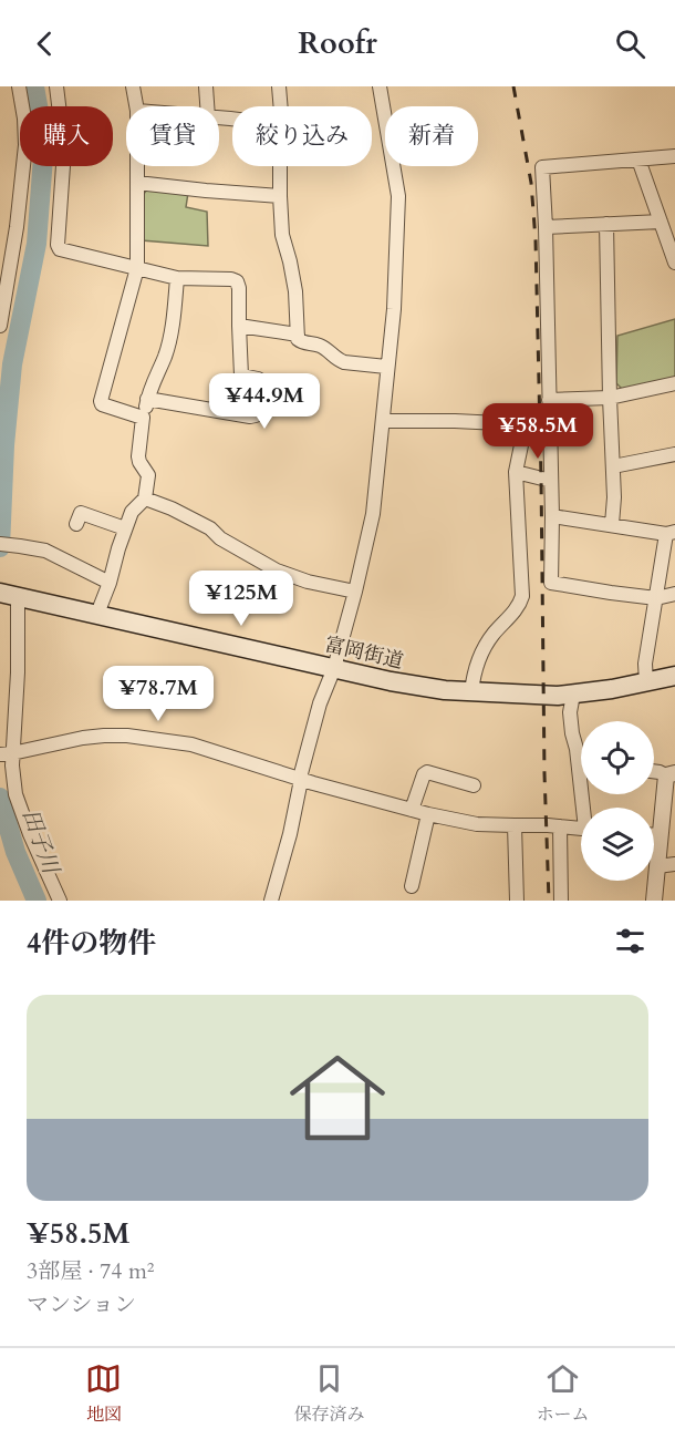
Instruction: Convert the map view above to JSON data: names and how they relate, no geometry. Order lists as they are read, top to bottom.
{
  "streets": {
    "main road": ["富岡街道"]
  },
  "water": ["田子川"],
  "page": {
    "header": "Roofr",
    "chip": [
      "購入",
      "賃貸",
      "絞り込み",
      "新着"
    ],
    "price": [
      "¥44.9M",
      "¥58.5M",
      "¥125M",
      "¥78.7M"
    ],
    "heading": "4件の物件",
    "list": [
      {
        "name": "¥58.5M",
        "note": "3部屋 · 74 m² · マンション"
      }
    ],
    "tabs": ["地図", "保存済み", "ホーム"]
  }
}
